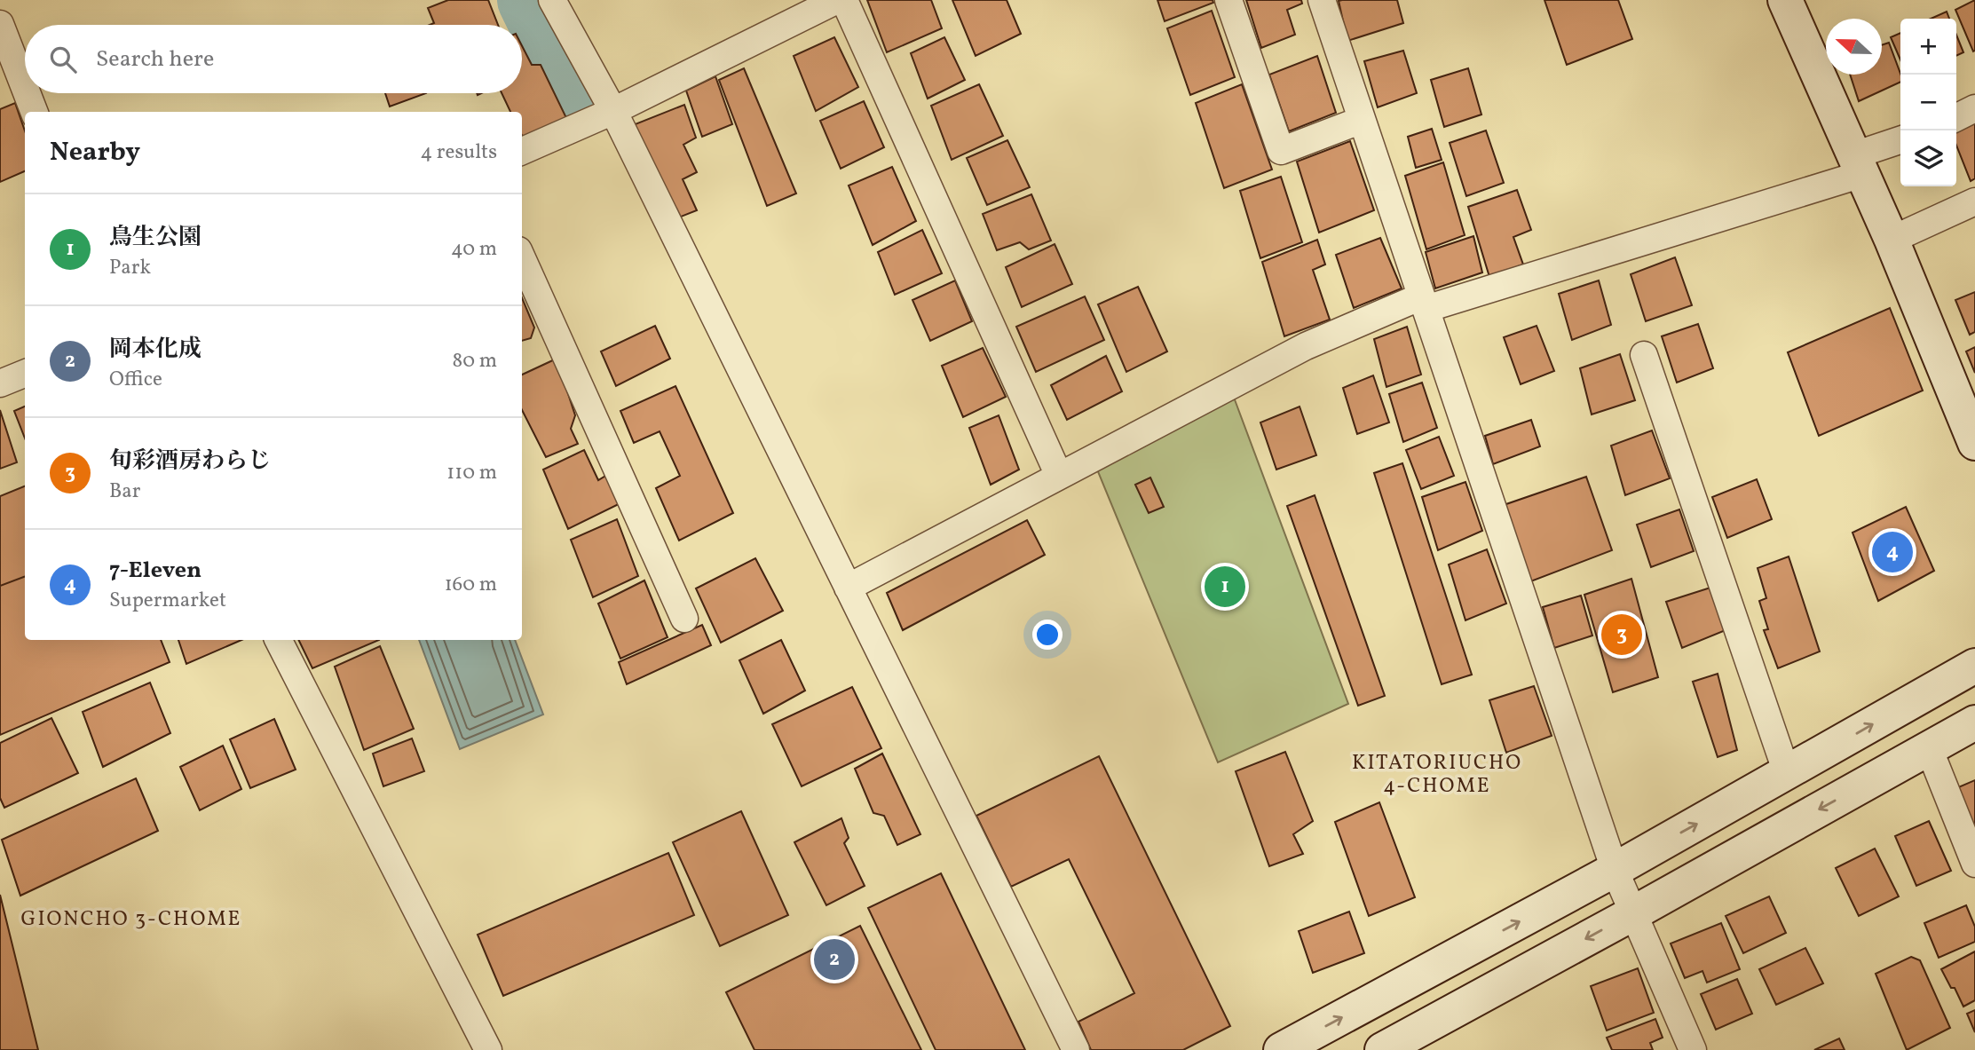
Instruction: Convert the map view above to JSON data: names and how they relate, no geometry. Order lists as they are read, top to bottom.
{
  "districts": ["KITATORIUCHO 4-CHOME", "GIONCHO 3-CHOME"],
  "north": "left",
  "page": {
    "map_buttons": ["+", "−"],
    "search": "Search here",
    "heading": ["Nearby", "4 results"],
    "list": [
      {
        "mark": "1",
        "name": "鳥生公園",
        "note": "Park",
        "value": "40 m"
      },
      {
        "mark": "2",
        "name": "岡本化成",
        "note": "Office",
        "value": "80 m"
      },
      {
        "mark": "3",
        "name": "旬彩酒房わらじ",
        "note": "Bar",
        "value": "110 m"
      },
      {
        "mark": "4",
        "name": "7-Eleven",
        "note": "Supermarket",
        "value": "160 m"
      }
    ],
    "pins": [
      "4",
      "1",
      "3",
      "2"
    ]
  }
}
